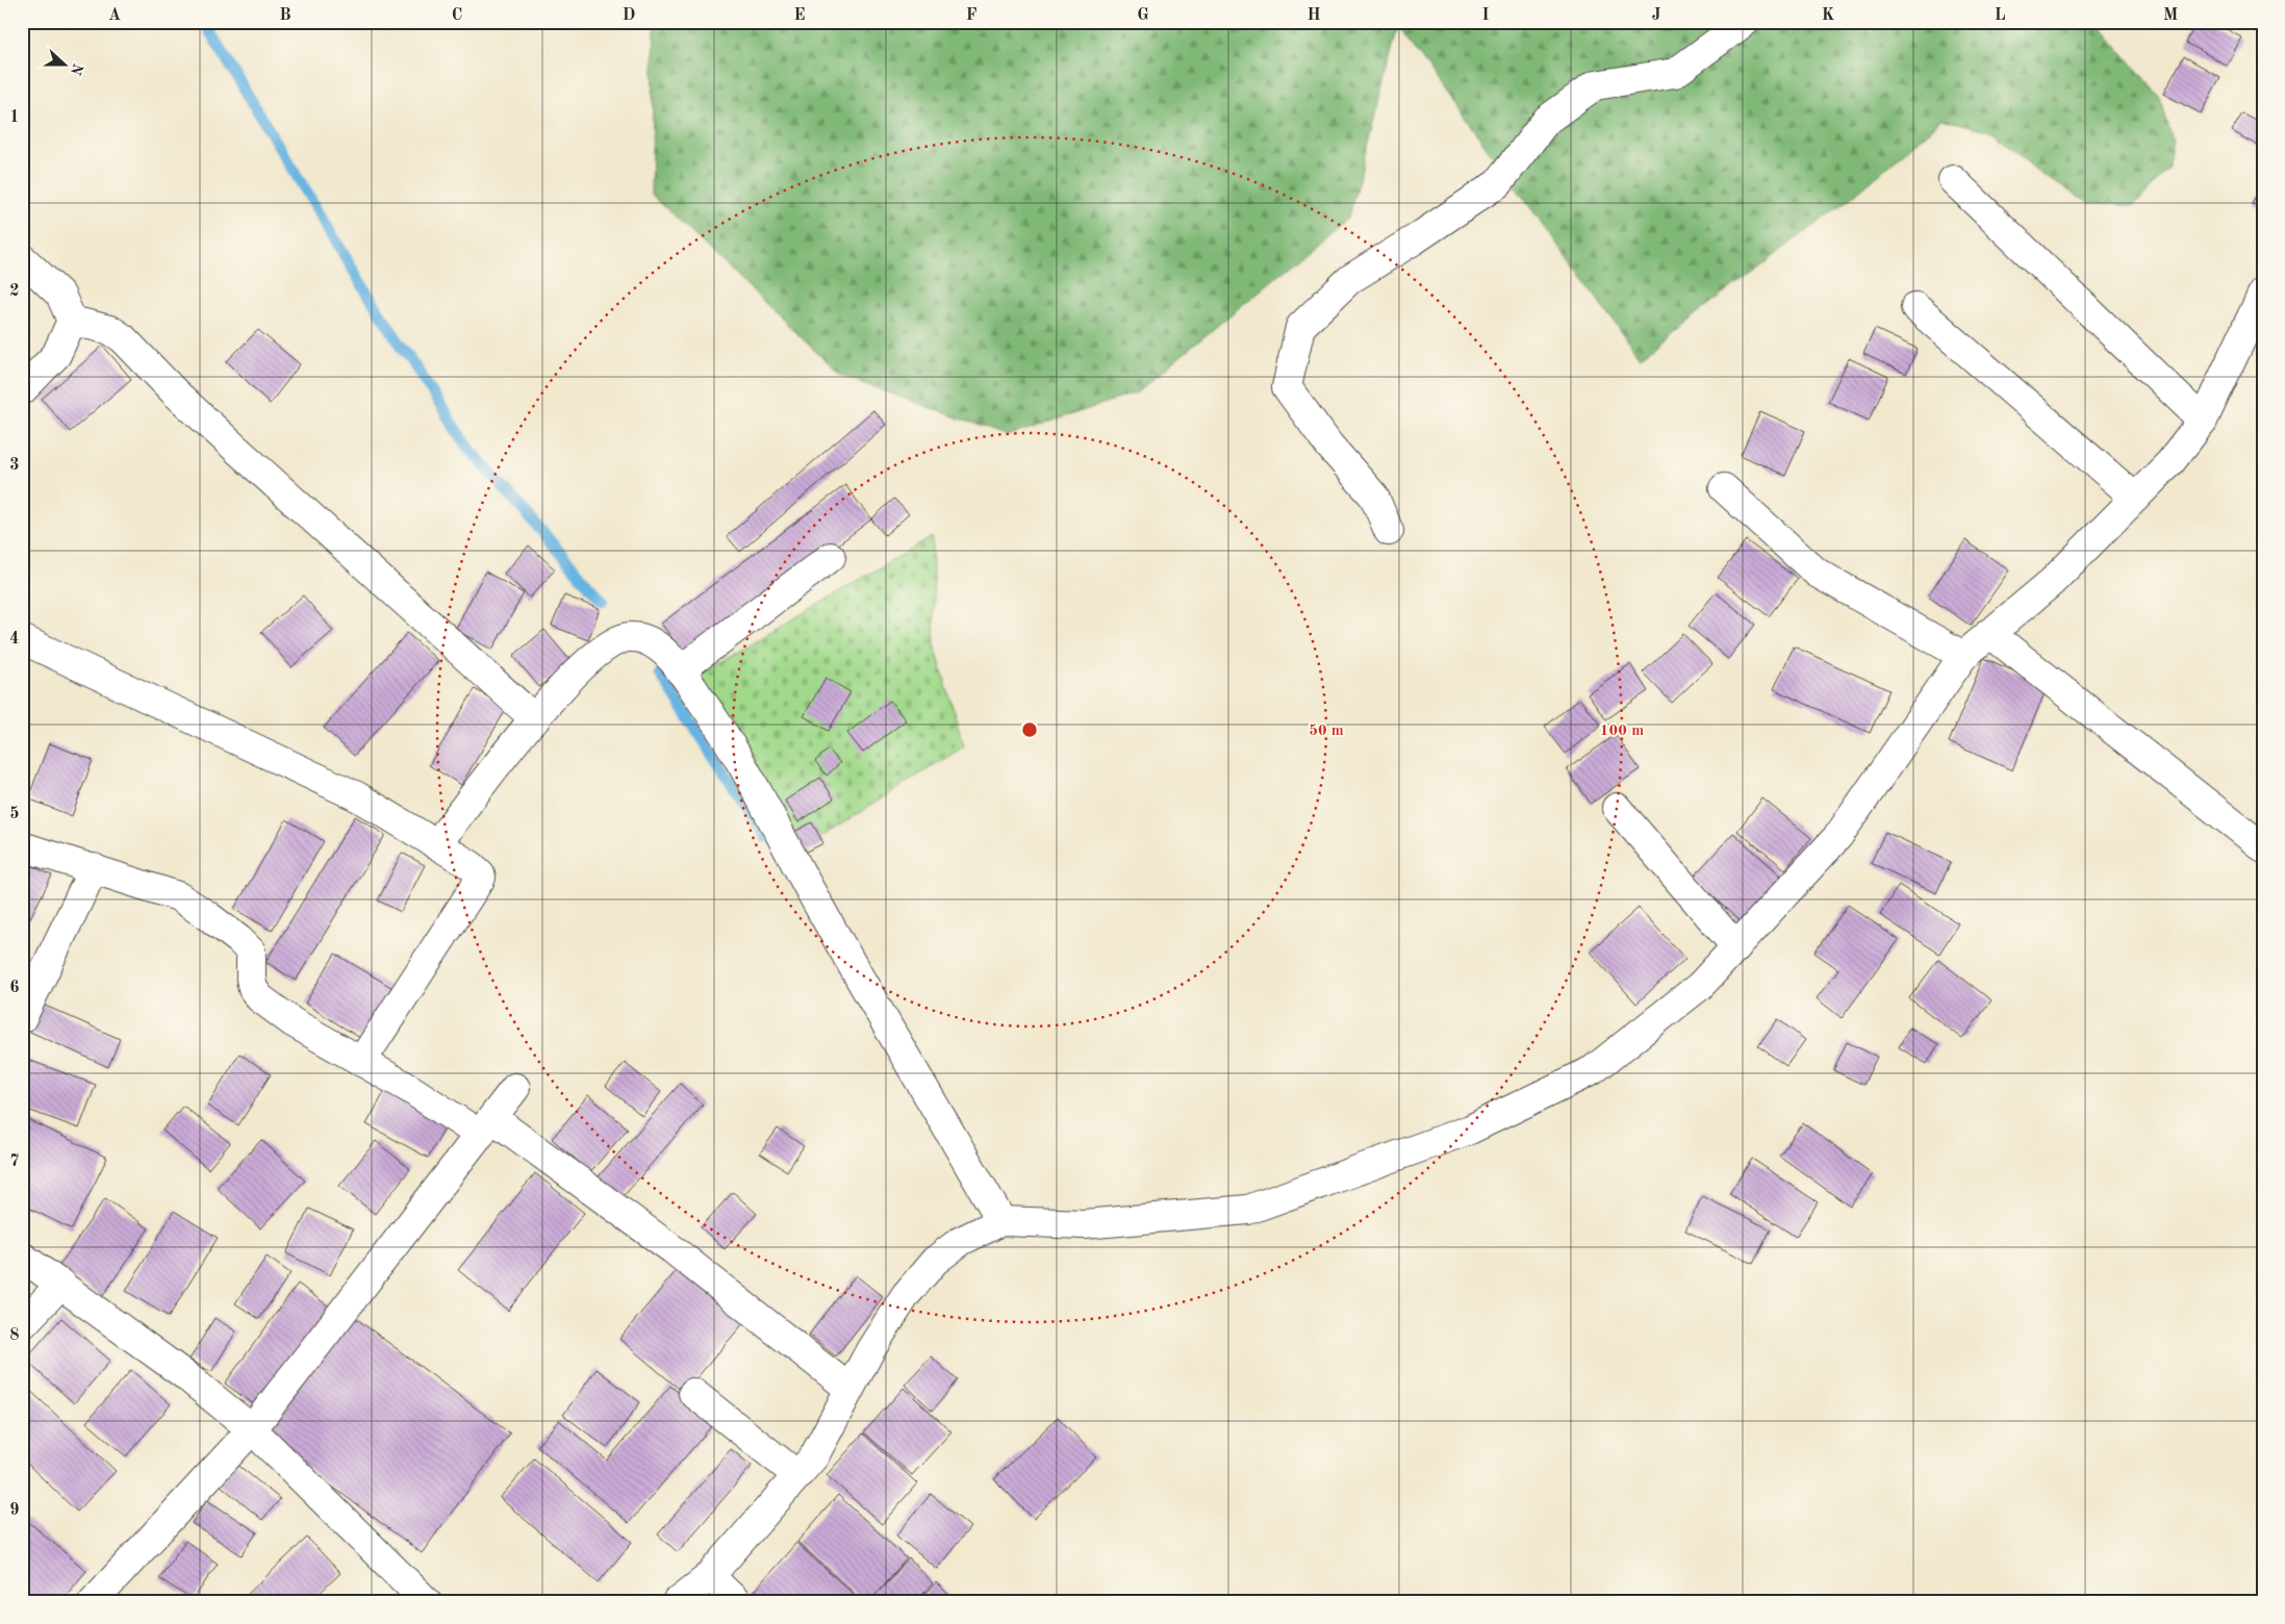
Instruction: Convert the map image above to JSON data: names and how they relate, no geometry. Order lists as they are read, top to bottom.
{
  "north": "right",
  "grid": {
    "columns": [
      "A",
      "B",
      "C",
      "D",
      "E",
      "F",
      "G",
      "H",
      "I",
      "J",
      "K",
      "L",
      "M"
    ],
    "rows": [
      "1",
      "2",
      "3",
      "4",
      "5",
      "6",
      "7",
      "8",
      "9"
    ]
  },
  "rings": ["50 m", "100 m"]
}
